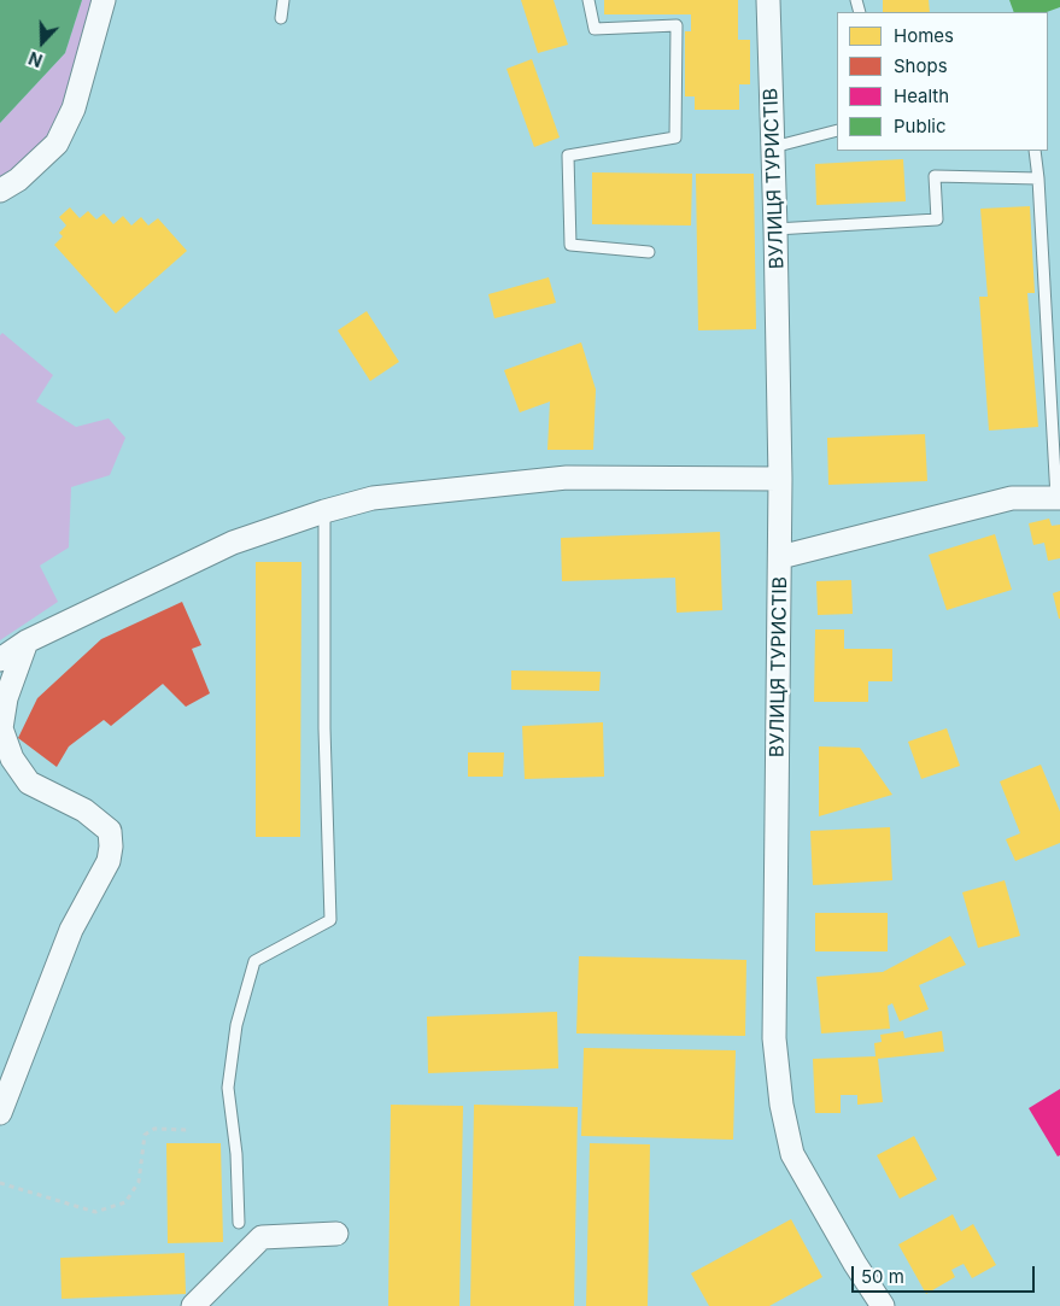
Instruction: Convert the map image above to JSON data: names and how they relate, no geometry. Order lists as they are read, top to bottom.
{
  "streets": {
    "street": ["ВУЛИЦЯ ТУРИСТІВ"]
  },
  "legend": [
    "Homes",
    "Shops",
    "Health",
    "Public"
  ],
  "scale_bar": "50 m",
  "north": "bottom"
}
